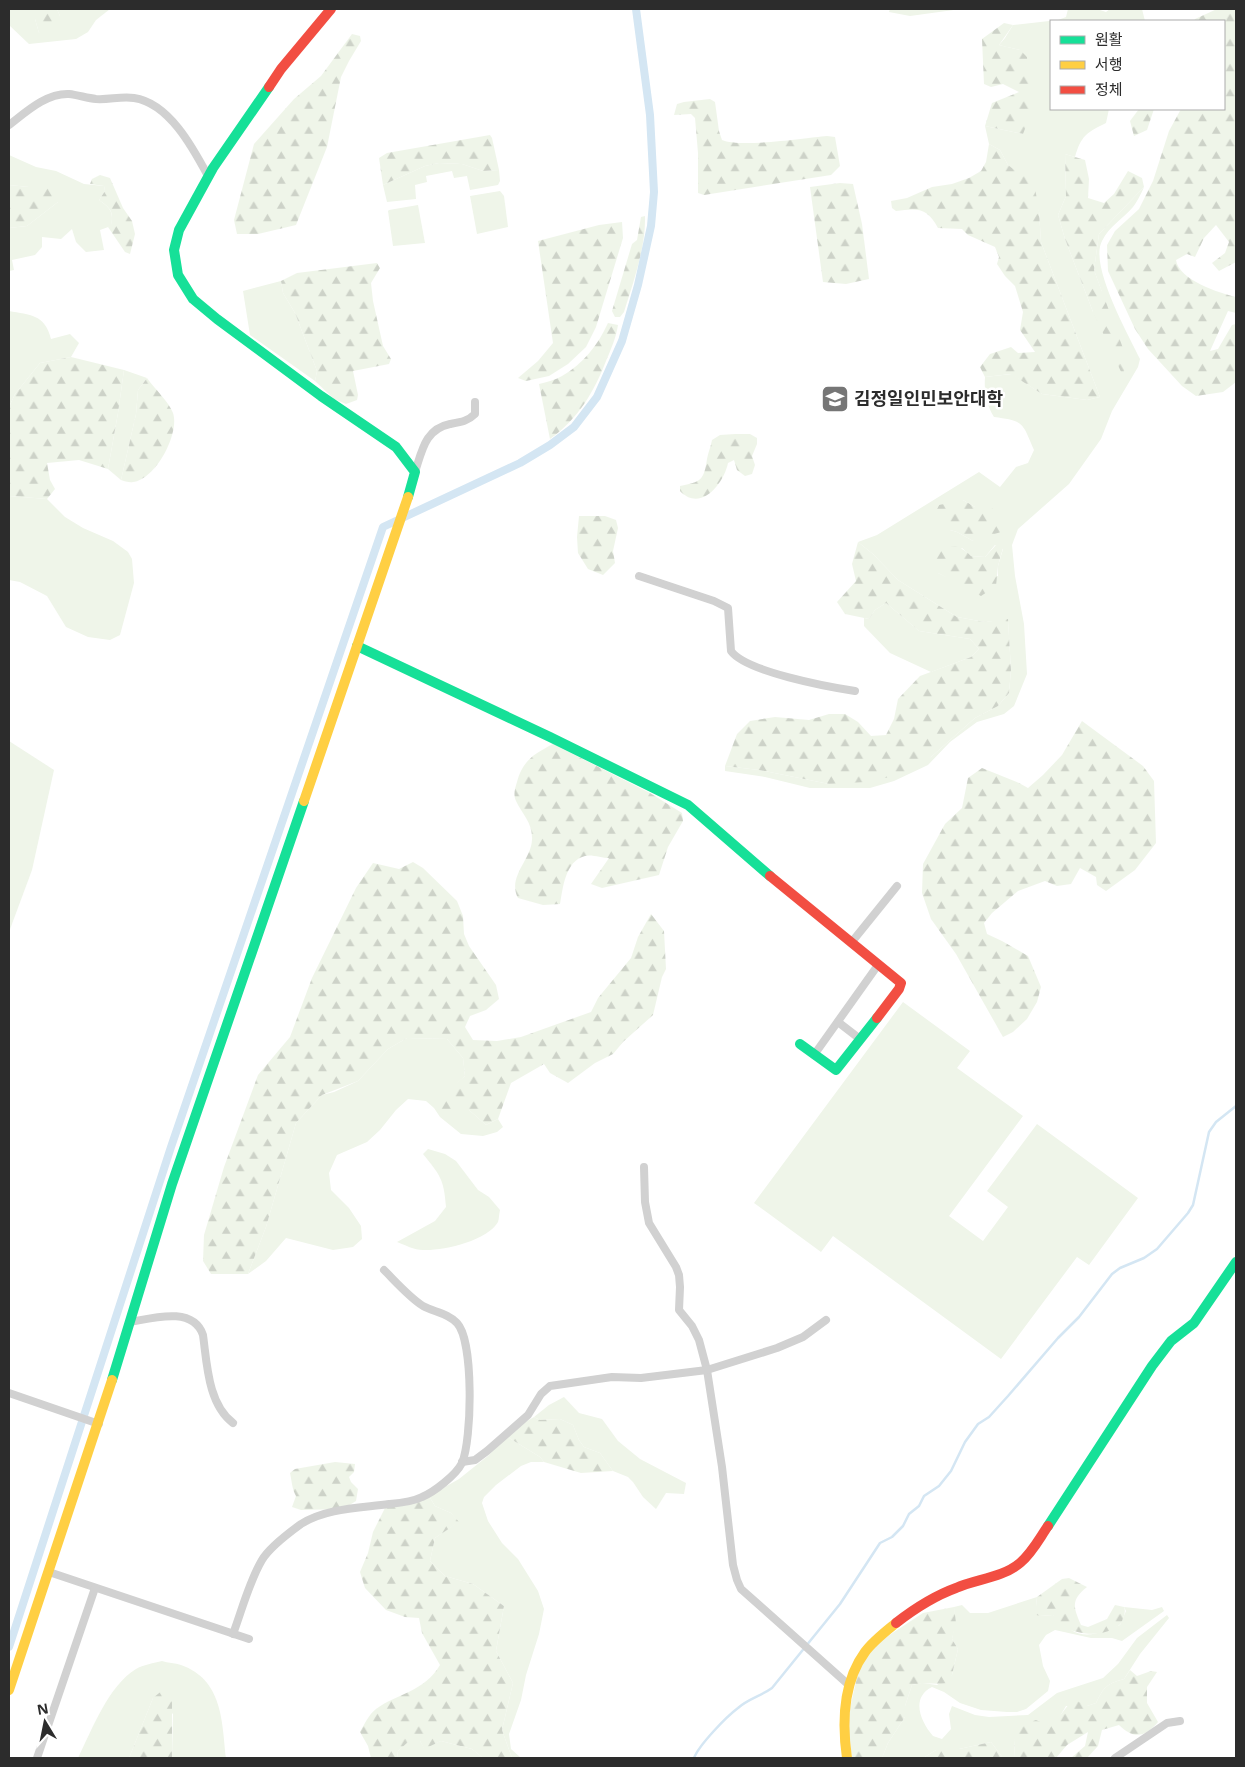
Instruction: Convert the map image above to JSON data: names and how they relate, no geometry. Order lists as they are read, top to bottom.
{
  "places": {
    "school or university": ["김정일인민보안대학"]
  },
  "legend": ["원활", "서행", "정체"],
  "north": "top"
}
